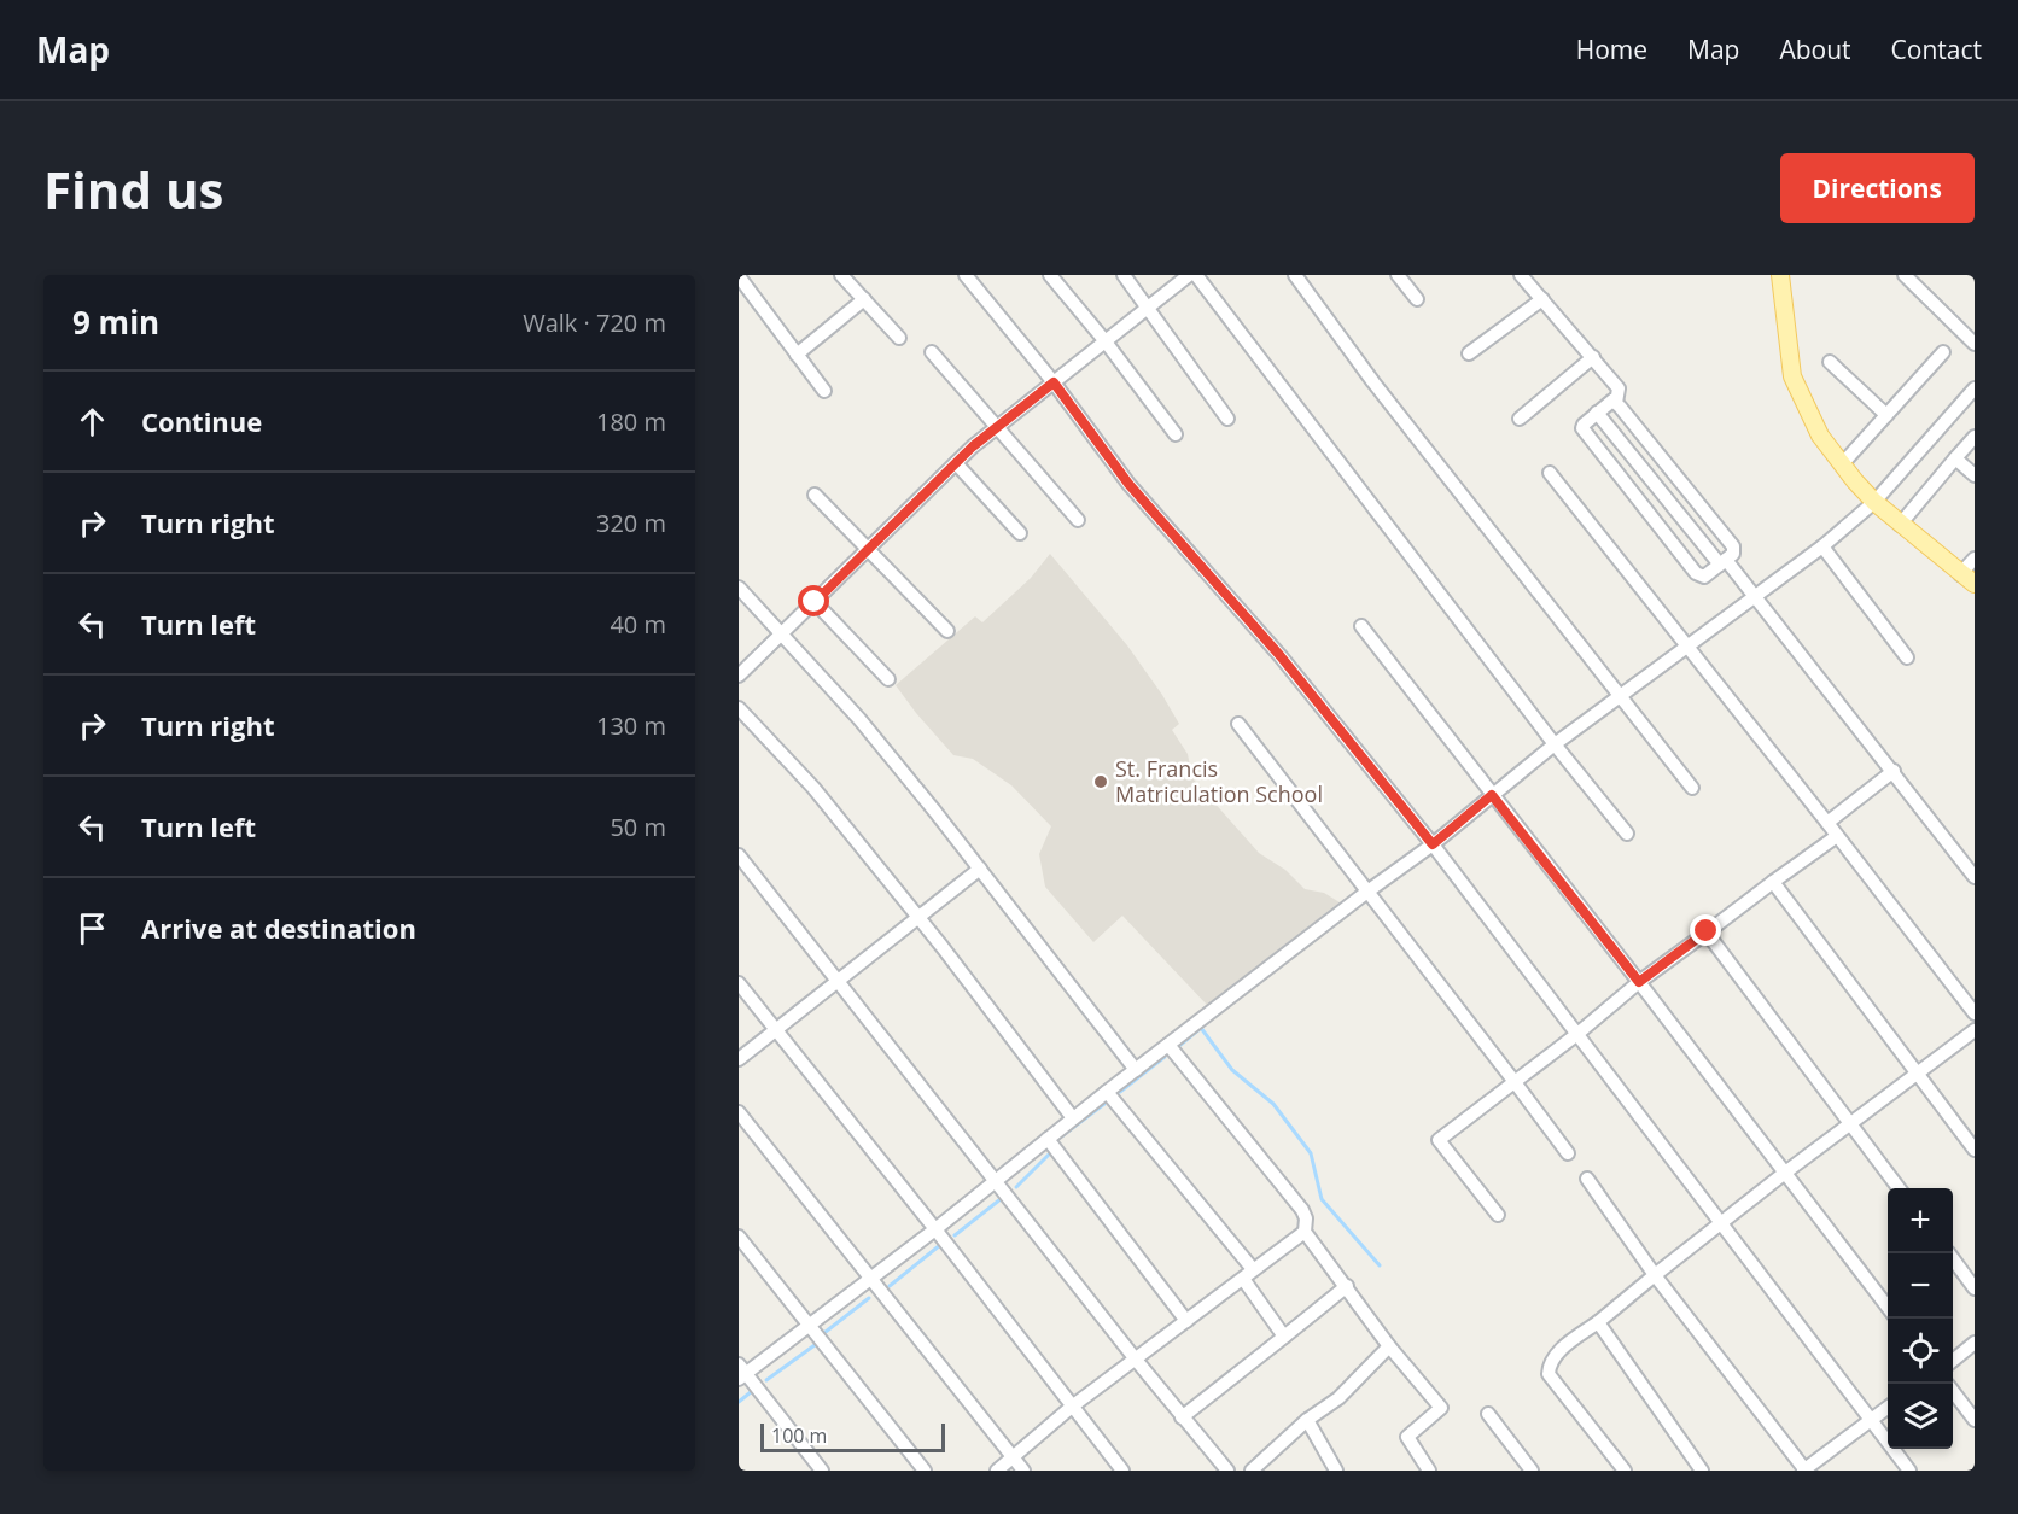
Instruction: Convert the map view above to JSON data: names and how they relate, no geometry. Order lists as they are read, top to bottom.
{
  "places": ["St. Francis Matriculation School"],
  "scale_bar": "100 m",
  "page": {
    "header": "Map",
    "nav": [
      "Home",
      "Map",
      "About",
      "Contact"
    ],
    "buttons": "Directions",
    "title": "Find us",
    "heading": ["9 min", "Walk · 720 m"],
    "list": [
      ["Continue", "180 m"],
      ["Turn right", "320 m"],
      ["Turn left", "40 m"],
      ["Turn right", "130 m"],
      ["Turn left", "50 m"],
      "Arrive at destination"
    ],
    "map_buttons": ["+", "−"],
    "scale": "100 m"
  }
}
